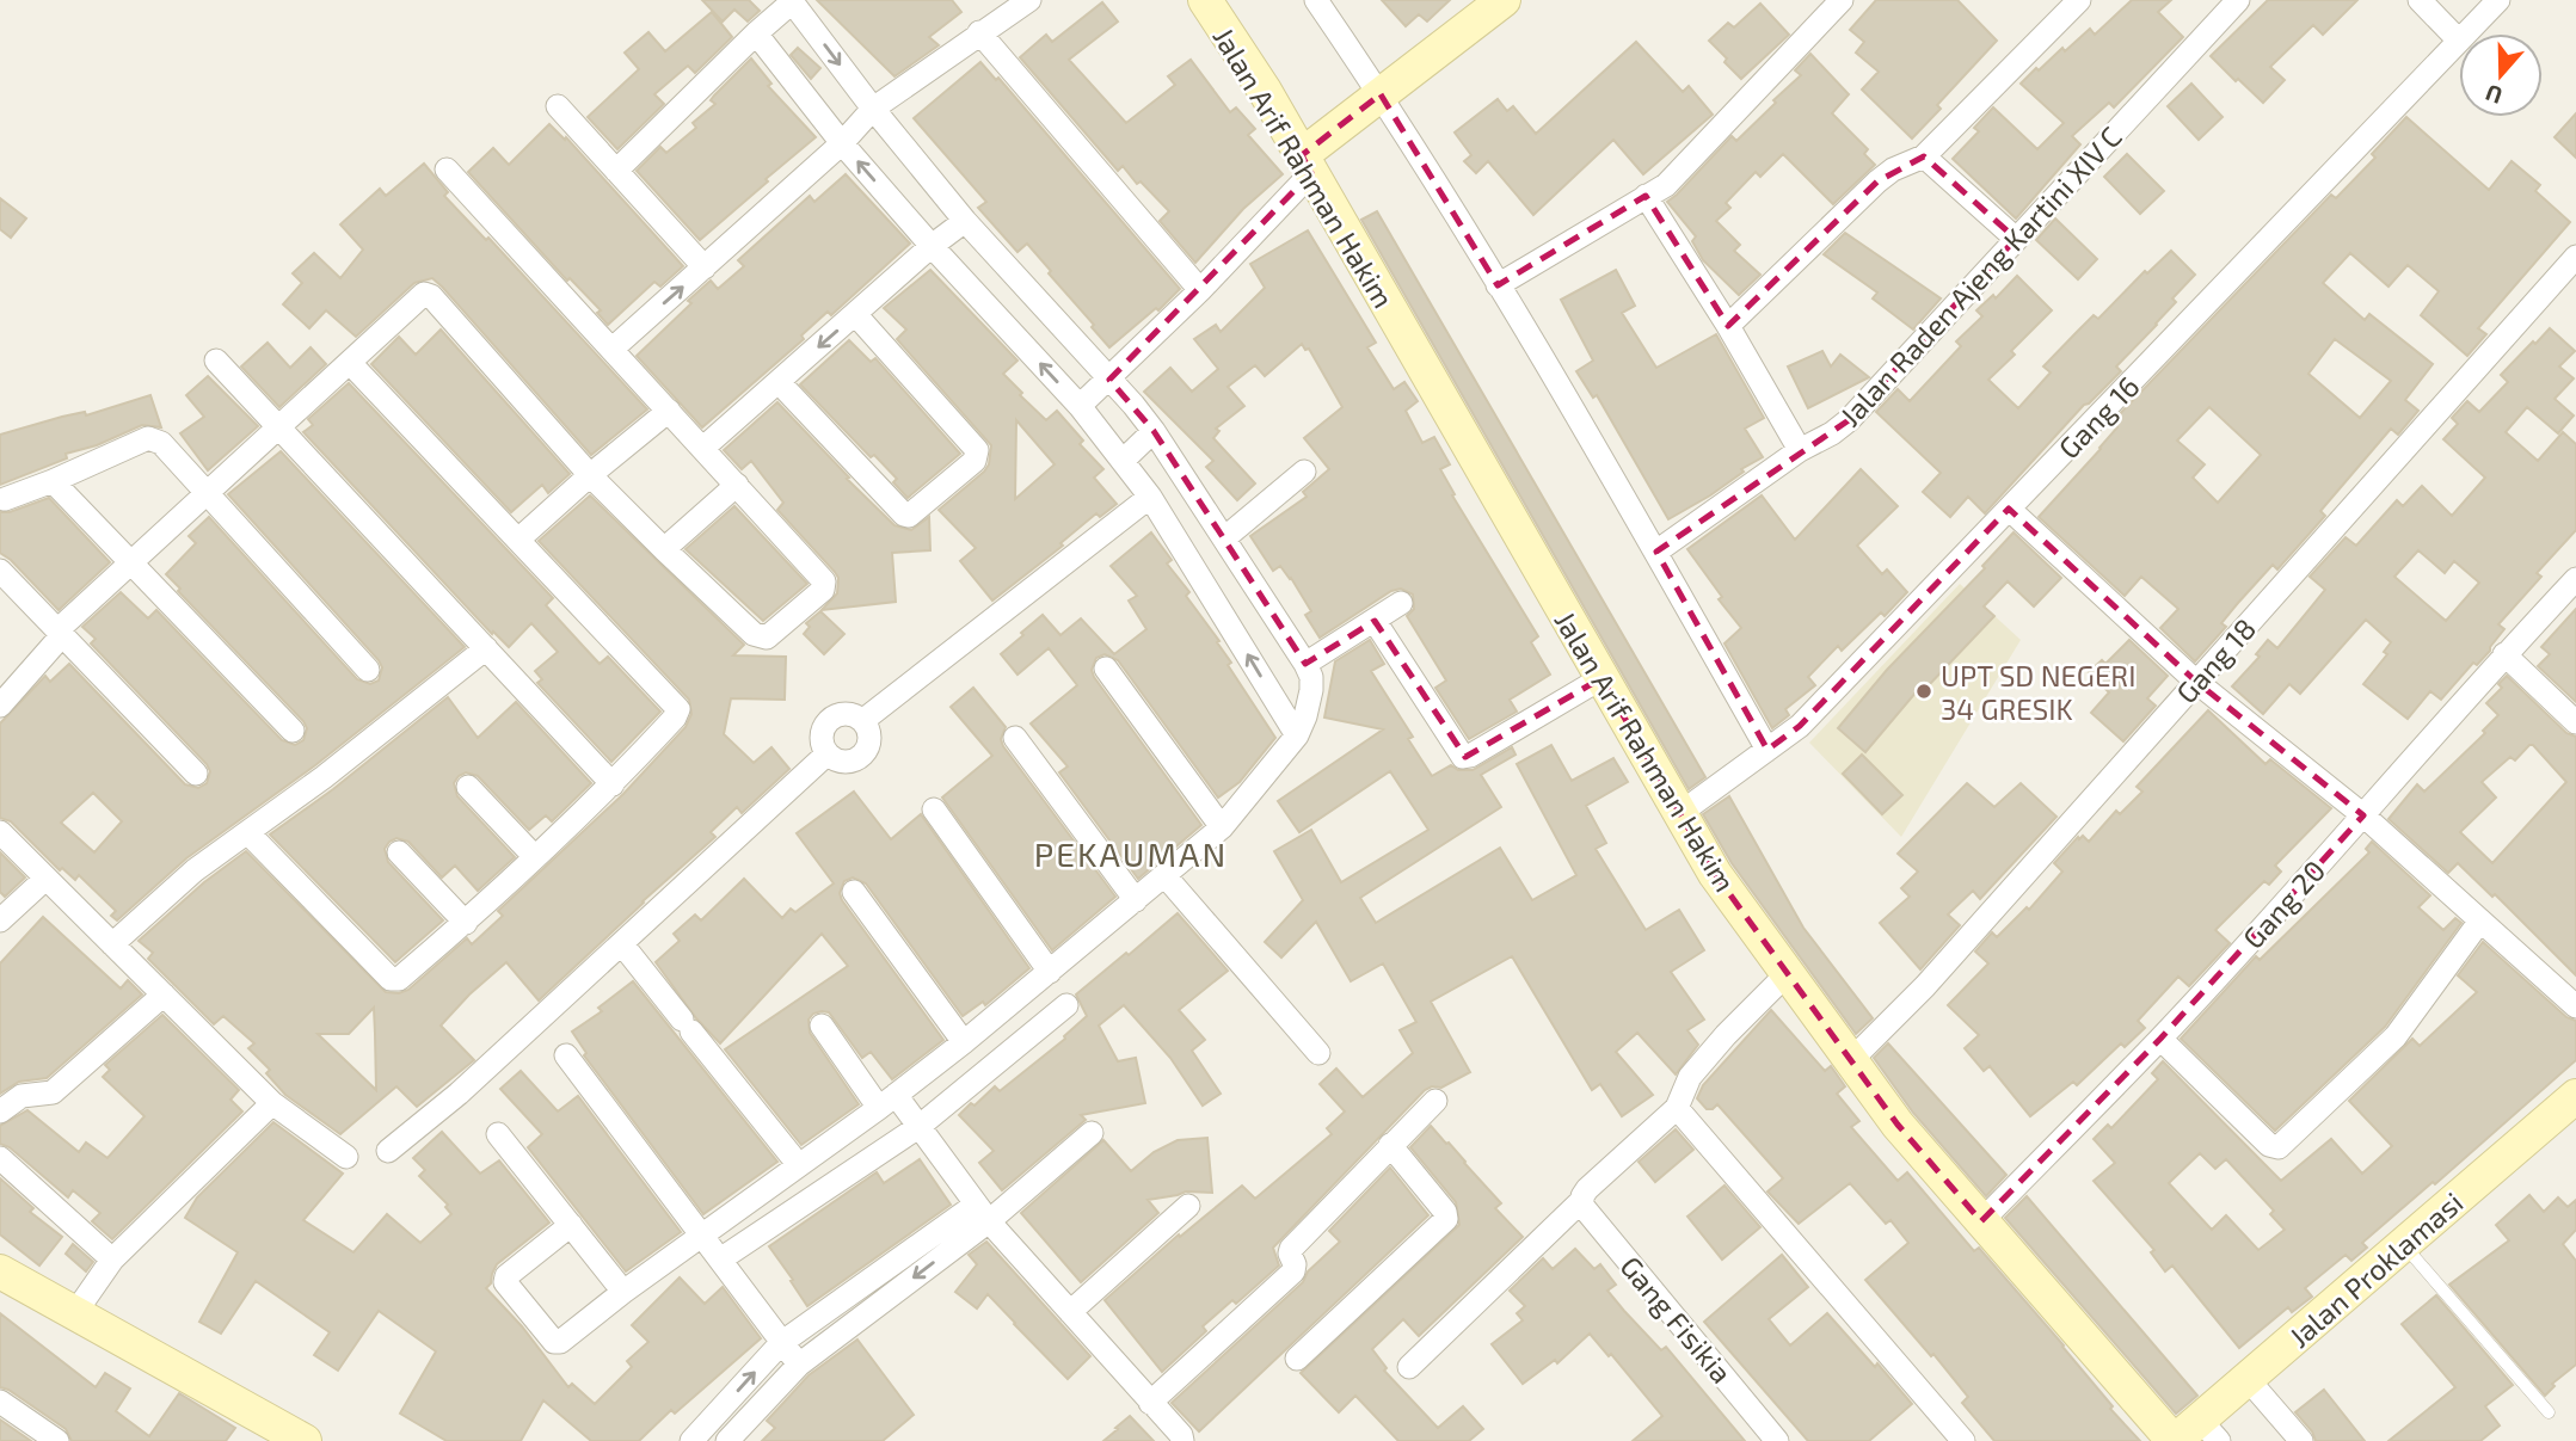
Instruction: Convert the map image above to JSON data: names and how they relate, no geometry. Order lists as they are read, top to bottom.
{
  "streets": {
    "main road": ["Jalan Arif Rahman Hakim", "Jalan Proklamasi"],
    "street": [
      "Jalan Raden Ajeng Kartini XIV C",
      "Gang 16",
      "Gang 18",
      "Gang 20",
      "Gang Fisikia"
    ]
  },
  "crossings": [
    ["Jalan Arif Rahman Hakim", "Gang 16"],
    ["Jalan Arif Rahman Hakim", "Gang 18"],
    ["Jalan Arif Rahman Hakim", "Gang 20"],
    ["Jalan Arif Rahman Hakim", "Jalan Proklamasi"]
  ],
  "districts": ["PEKAUMAN"],
  "places": ["UPT SD NEGERI 34 GRESIK"],
  "north": "bottom"
}
